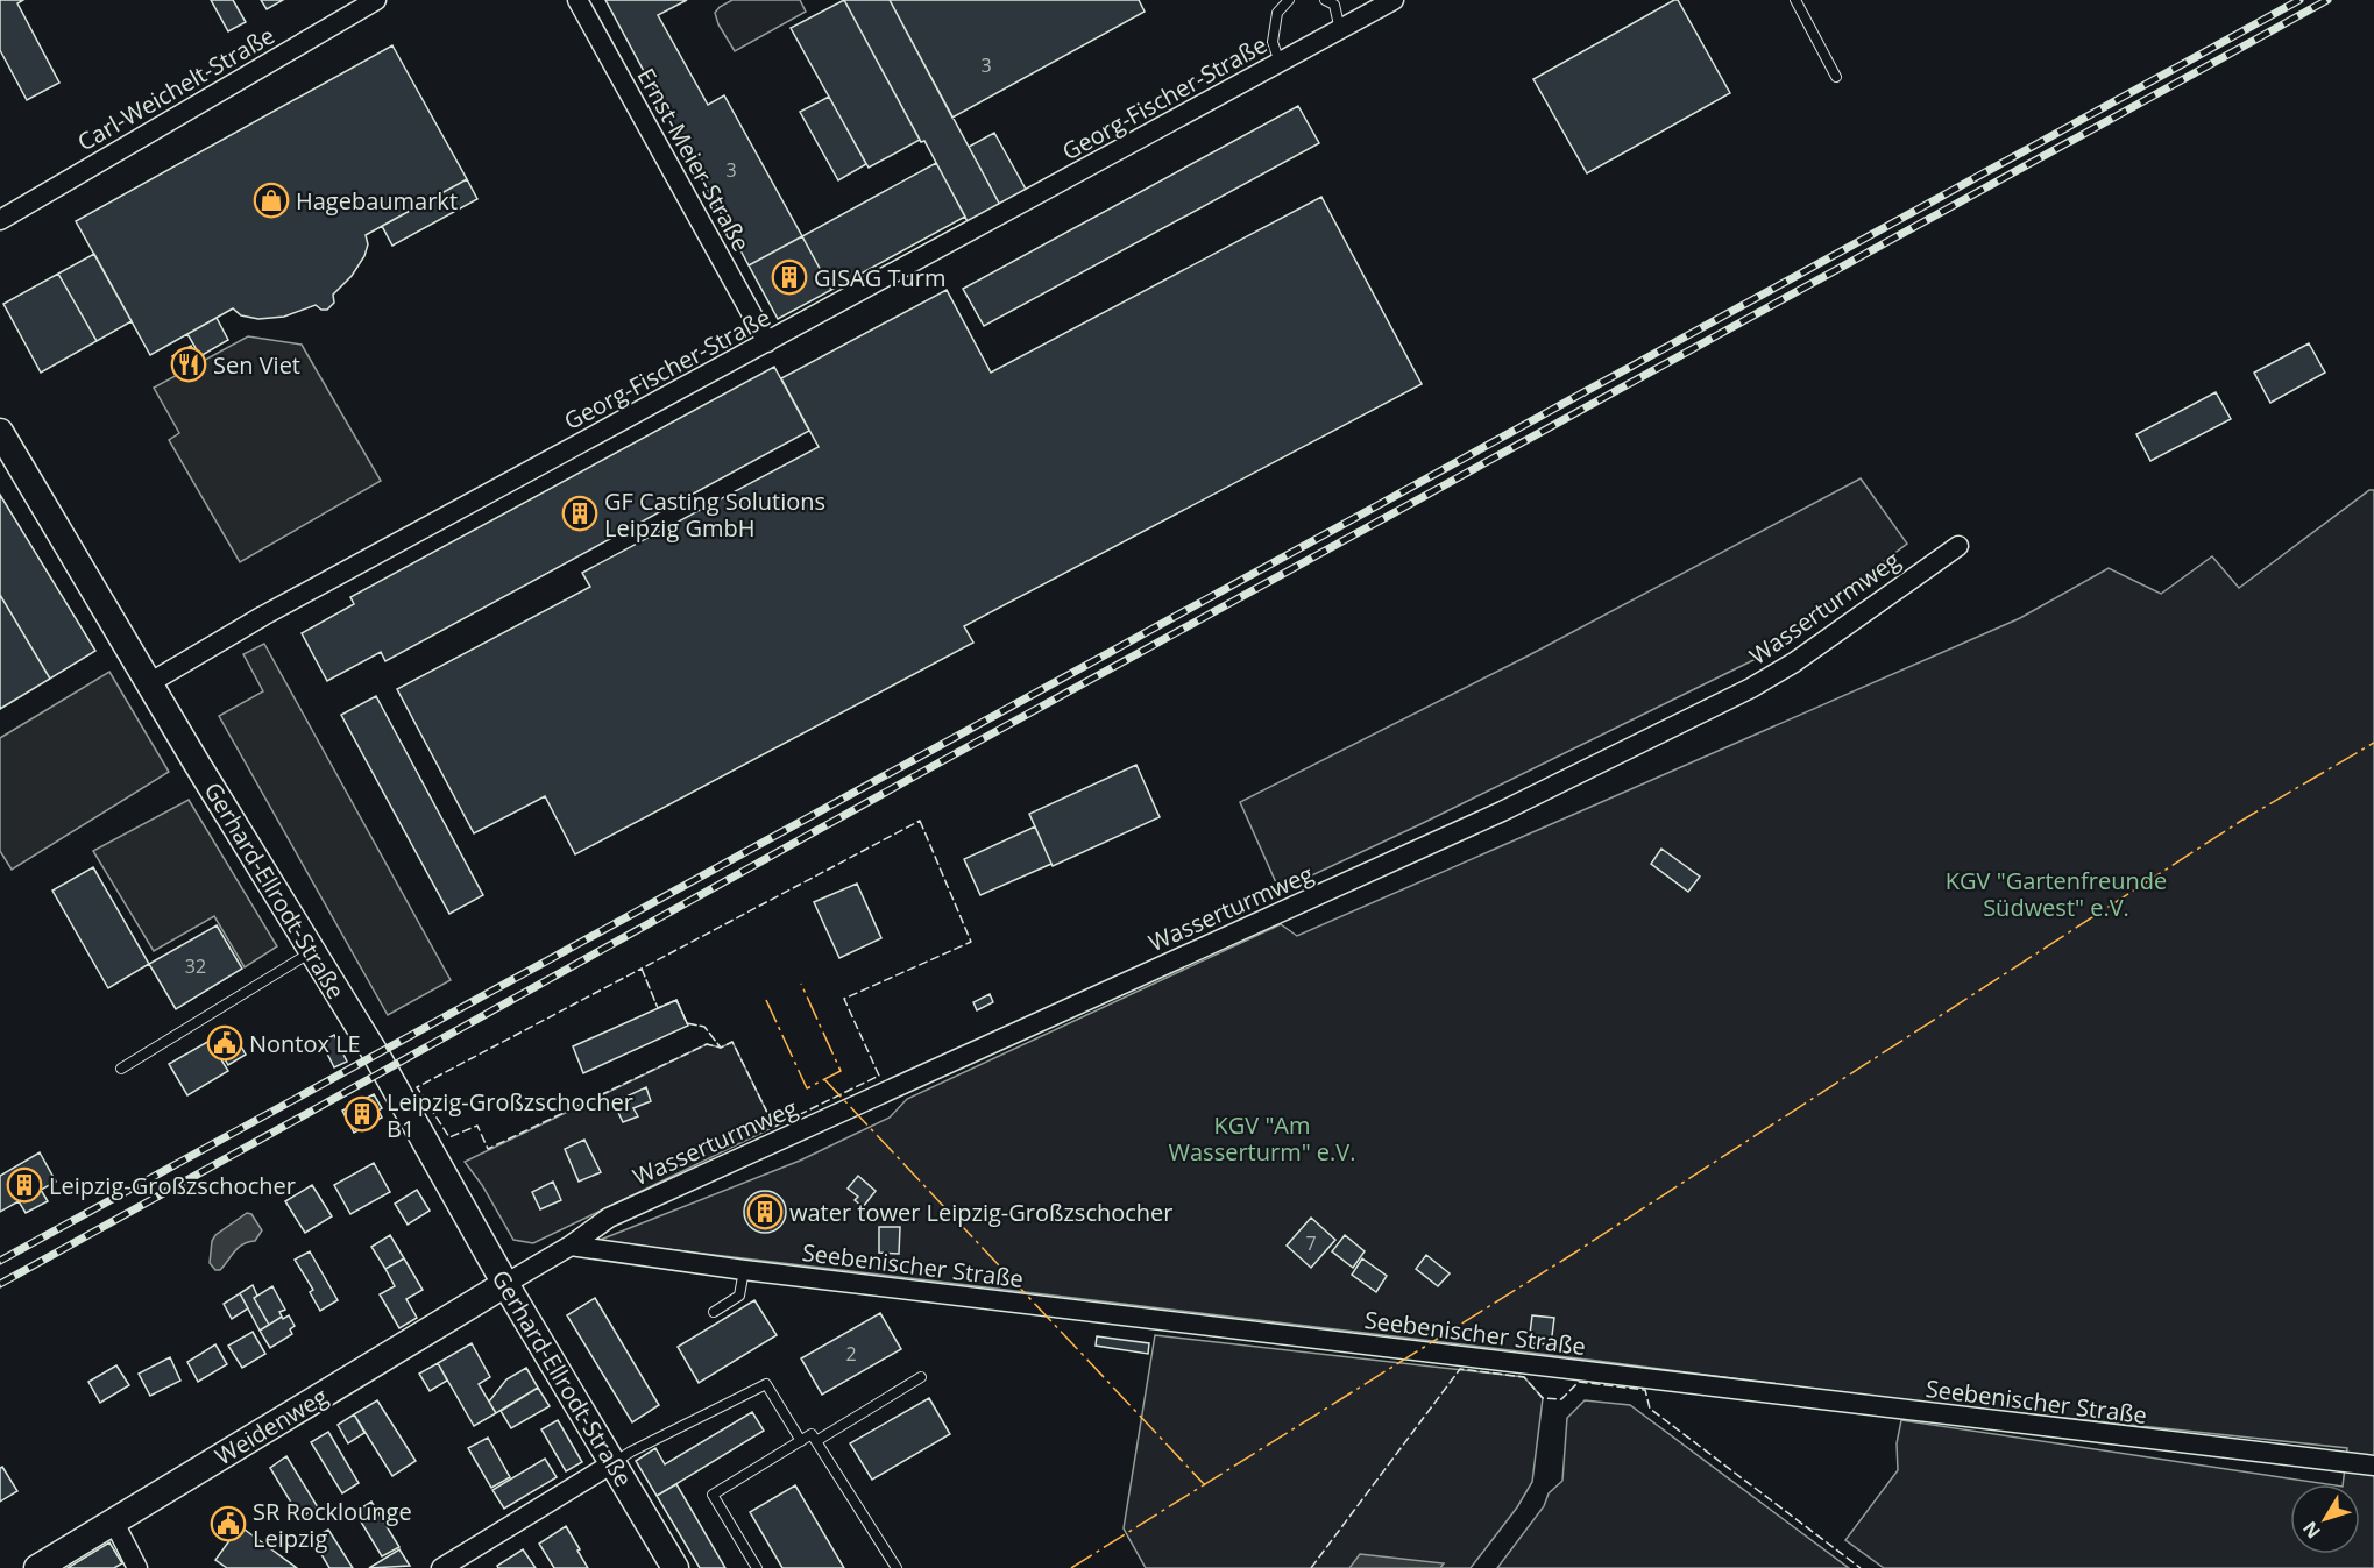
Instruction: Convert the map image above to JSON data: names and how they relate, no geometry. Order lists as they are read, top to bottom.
{
  "streets": {
    "main road": ["Gerhard-Ellrodt-Straße", "Weidenweg"],
    "street": [
      "Carl-Weichelt-Straße",
      "Georg-Fischer-Straße",
      "Ernst-Meier-Straße",
      "Wasserturmweg",
      "Seebenischer Straße"
    ]
  },
  "crossings": [
    ["Georg-Fischer-Straße", "Ernst-Meier-Straße"],
    ["Georg-Fischer-Straße", "Gerhard-Ellrodt-Straße"],
    ["Wasserturmweg", "Gerhard-Ellrodt-Straße"],
    ["Wasserturmweg", "Seebenischer Straße"],
    ["Wasserturmweg", "Weidenweg"],
    ["Gerhard-Ellrodt-Straße", "Weidenweg"]
  ],
  "parks": ["KGV \"Gartenfreunde Südwest\" e.V.", "KGV \"Am Wasserturm\" e.V."],
  "places": {
    "shop": ["Hagebaumarkt"],
    "building": [
      "GISAG Turm",
      "GF Casting Solutions Leipzig GmbH",
      "Leipzig-Großzschocher B1",
      "Leipzig-Großzschocher",
      "water tower Leipzig-Großzschocher"
    ],
    "restaurant": ["Sen Viet"],
    "public building": ["Nontox LE", "SR Rocklounge Leipzig"]
  },
  "house_numbers": [
    "3",
    "3",
    "32",
    "7",
    "2"
  ],
  "north": "bottom left"
}
